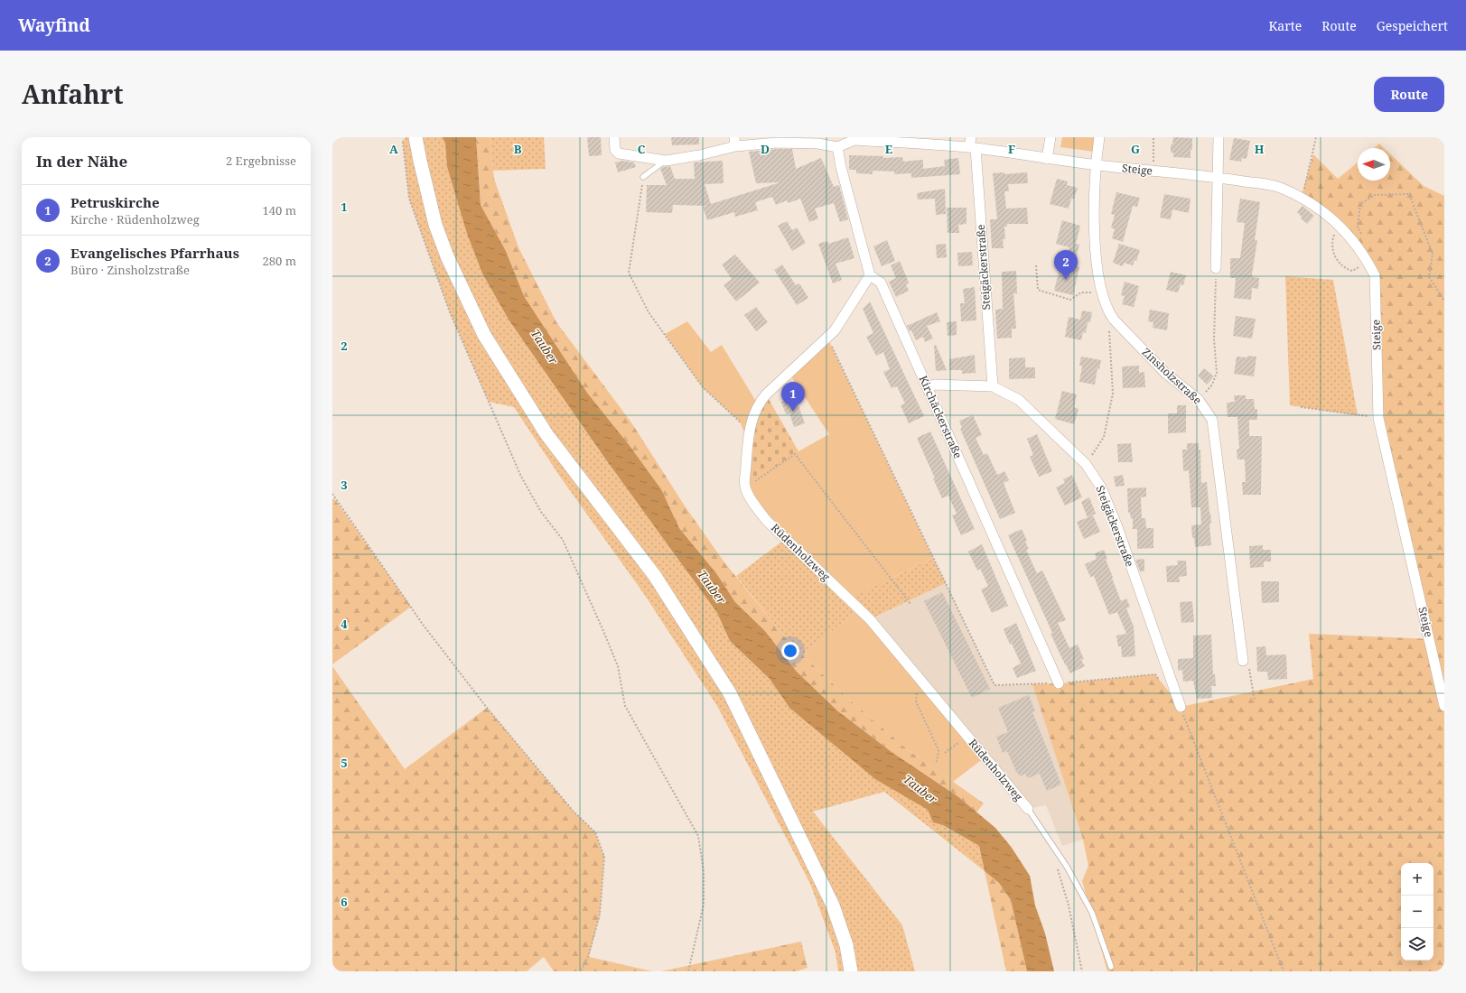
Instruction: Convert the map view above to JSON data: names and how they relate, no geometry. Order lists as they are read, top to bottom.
{
  "streets": {
    "street": [
      "Steige",
      "Steigäckerstraße",
      "Zinsholzstraße",
      "Kirchäckerstraße",
      "Rüdenholzweg"
    ]
  },
  "crossings": [
    ["Steige", "Steigäckerstraße"],
    ["Steige", "Zinsholzstraße"],
    ["Steige", "Kirchäckerstraße"],
    ["Steigäckerstraße", "Kirchäckerstraße"]
  ],
  "water": ["Tauber"],
  "north": "left",
  "page": {
    "header": "Wayfind",
    "nav": ["Karte", "Route", "Gespeichert"],
    "title": "Anfahrt",
    "buttons": "Route",
    "heading": ["In der Nähe", "2 Ergebnisse"],
    "list": [
      {
        "mark": "1",
        "name": "Petruskirche",
        "note": "Kirche · Rüdenholzweg",
        "value": "140 m"
      },
      {
        "mark": "2",
        "name": "Evangelisches Pfarrhaus",
        "note": "Büro · Zinsholzstraße",
        "value": "280 m"
      }
    ],
    "pins": ["2", "1"],
    "map_buttons": ["+", "−"]
  },
  "grid": {
    "columns": [
      "A",
      "B",
      "C",
      "D",
      "E",
      "F",
      "G",
      "H"
    ],
    "rows": [
      "1",
      "2",
      "3",
      "4",
      "5",
      "6"
    ]
  }
}
